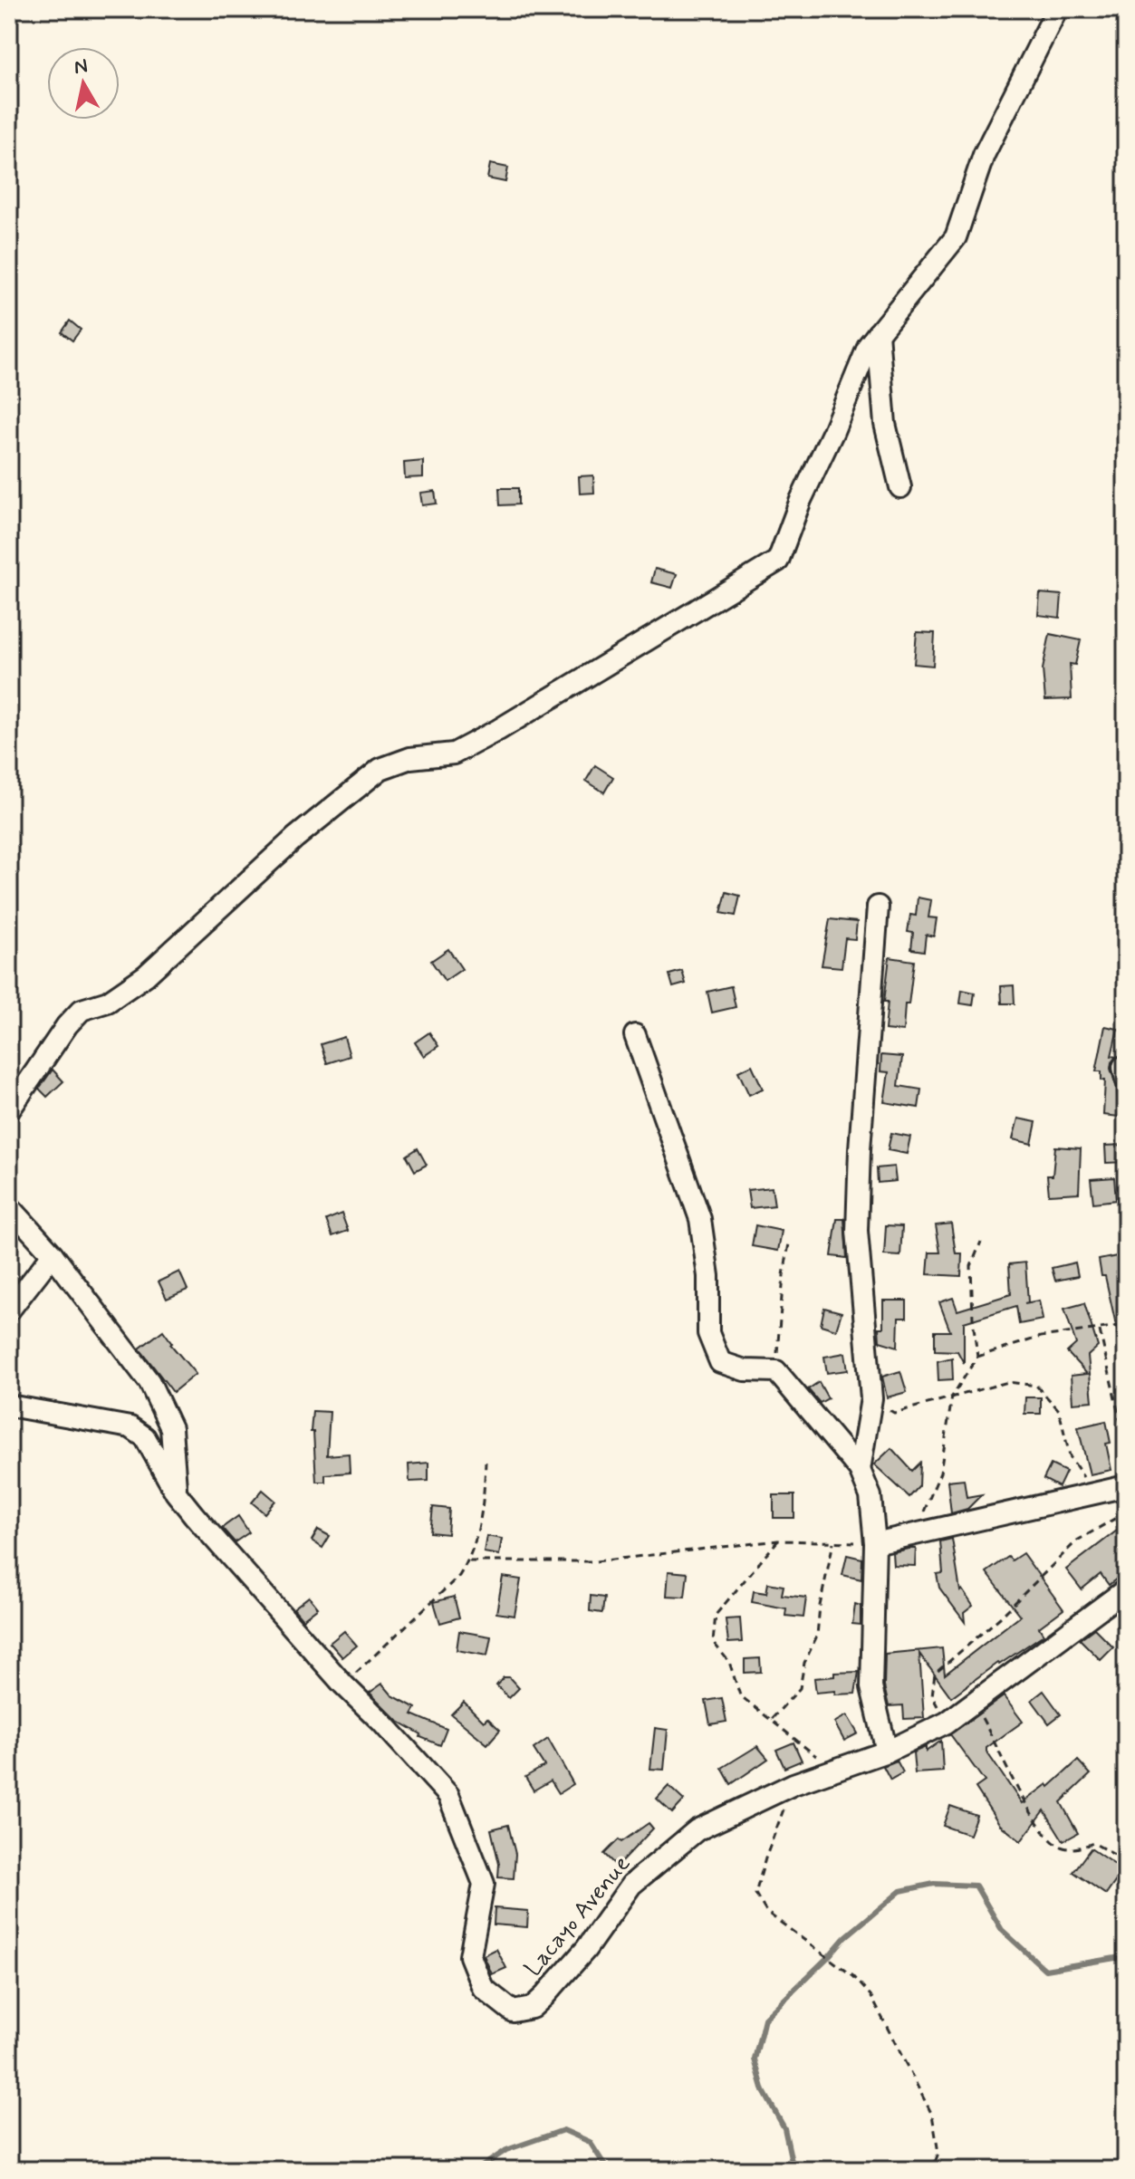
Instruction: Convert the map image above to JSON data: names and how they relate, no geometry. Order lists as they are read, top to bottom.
{
  "streets": {
    "street": ["Lacayo Avenue"]
  },
  "north": "top"
}
